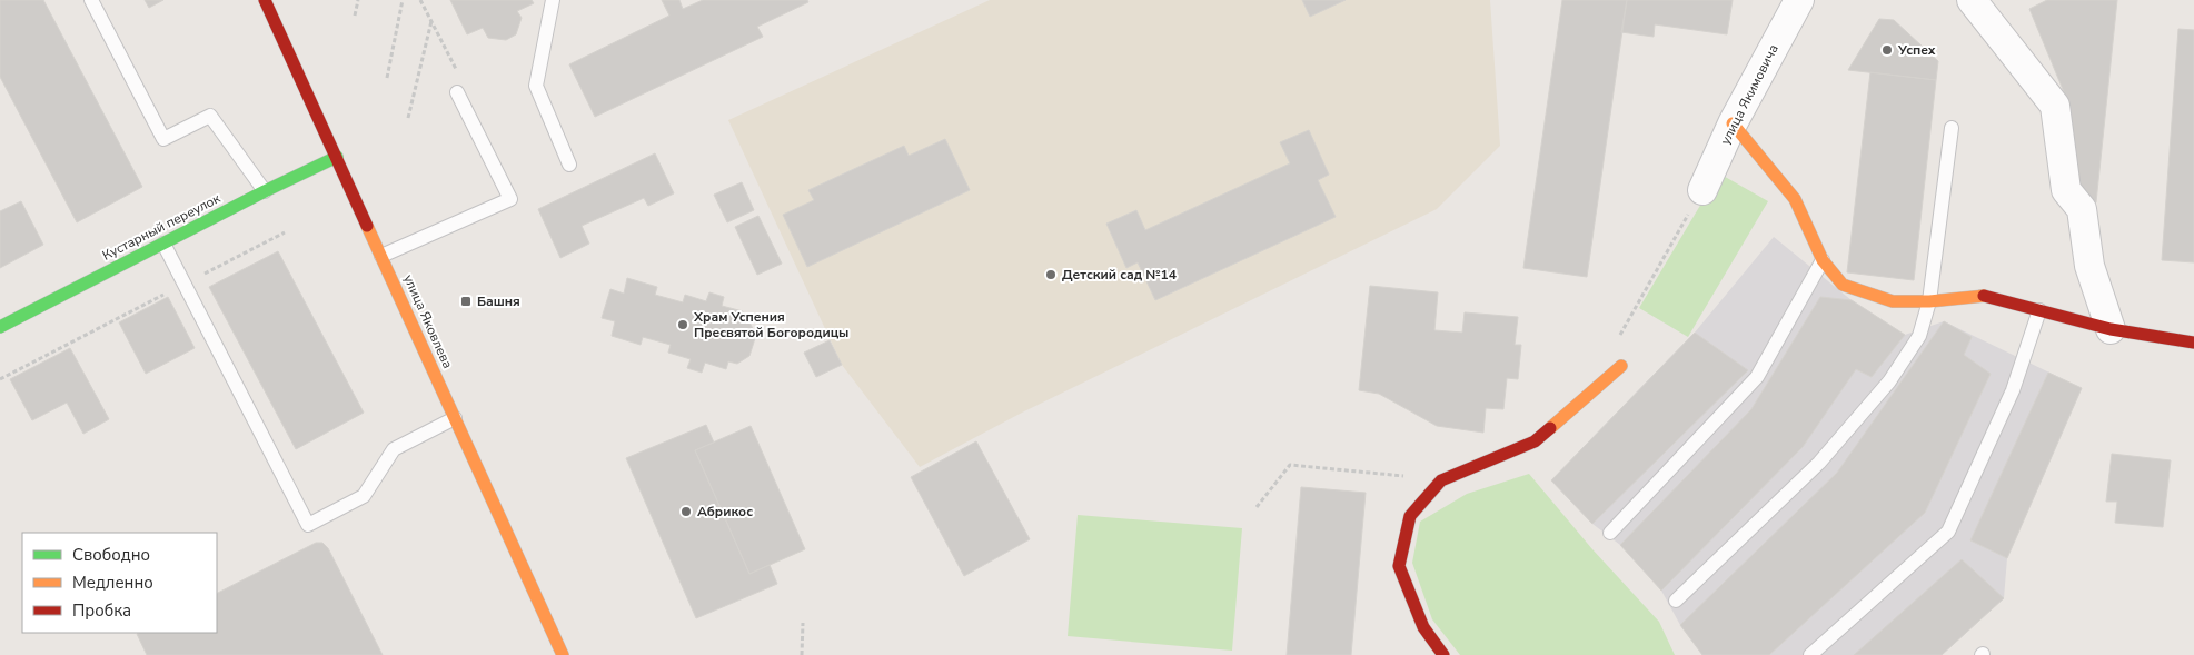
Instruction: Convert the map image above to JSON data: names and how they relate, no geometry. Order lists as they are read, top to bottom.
{
  "streets": {
    "street": ["улица Якимовича", "Кустарный переулок", "улица Яковлева"]
  },
  "crossings": [
    ["Кустарный переулок", "улица Яковлева"]
  ],
  "places": {
    "other": [
      "Успех",
      "Детский сад №14",
      "Храм Успения Пресвятой Богородицы",
      "Абрикос"
    ],
    "transit": ["Башня"]
  },
  "legend": ["Свободно", "Медленно", "Пробка"]
}
